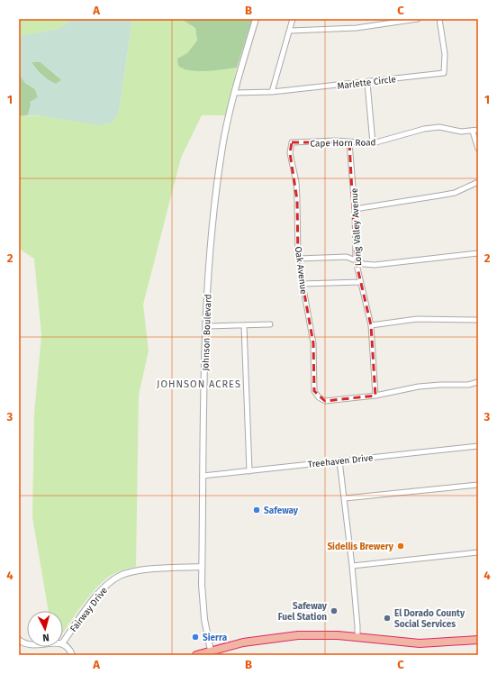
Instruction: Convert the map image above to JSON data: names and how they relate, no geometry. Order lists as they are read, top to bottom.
{
  "streets": {
    "street": [
      "Marlette Circle",
      "Cape Horn Road",
      "Long Valley Avenue",
      "Oak Avenue",
      "Johnson Boulevard",
      "Treehaven Drive",
      "Fairway Drive"
    ]
  },
  "crossings": [
    ["Marlette Circle", "Johnson Boulevard"],
    ["Cape Horn Road", "Long Valley Avenue"],
    ["Cape Horn Road", "Oak Avenue"],
    ["Long Valley Avenue", "Oak Avenue"],
    ["Johnson Boulevard", "Treehaven Drive"],
    ["Johnson Boulevard", "Fairway Drive"]
  ],
  "districts": ["JOHNSON ACRES"],
  "places": [
    "Safeway",
    "Sidellis Brewery",
    "Safeway Fuel Station",
    "El Dorado County Social Services",
    "Sierra"
  ],
  "north": "bottom",
  "grid": {
    "columns": ["A", "B", "C"],
    "rows": [
      "1",
      "2",
      "3",
      "4"
    ]
  }
}
